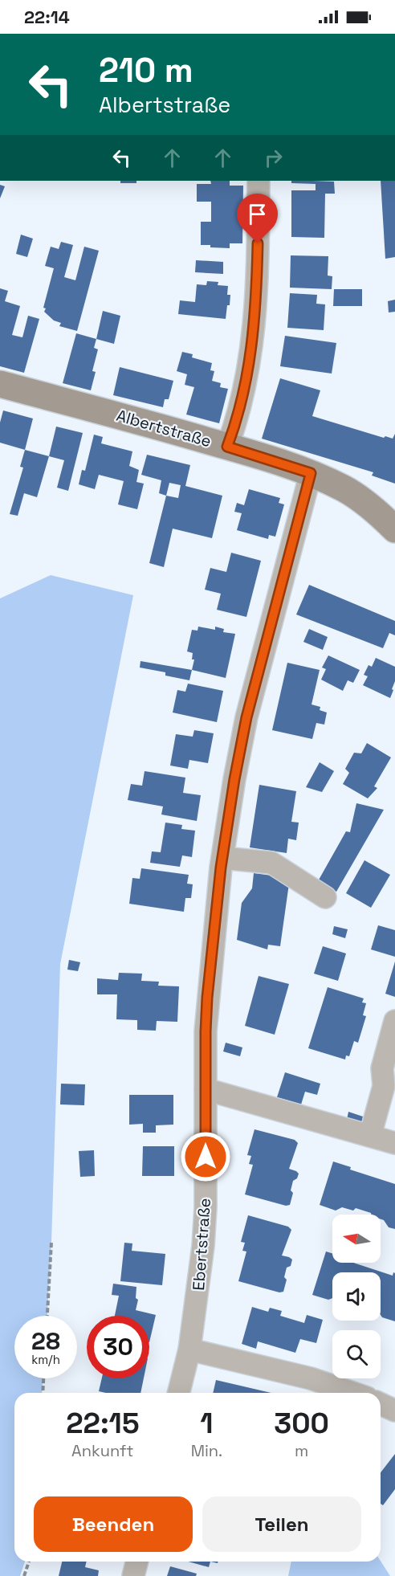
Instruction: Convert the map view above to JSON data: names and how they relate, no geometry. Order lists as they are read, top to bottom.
{
  "streets": {
    "street": ["Albertstraße", "Ebertstraße"]
  },
  "crossings": [
    ["Albertstraße", "Ebertstraße"]
  ],
  "north": "left",
  "page": {
    "status": "22:14",
    "turn": ["210 m", "Albertstraße"],
    "speed": "28 km/h",
    "limit": "30",
    "eta": [
      "22:15",
      "Ankunft",
      "1",
      "Min.",
      "300",
      "m"
    ],
    "buttons": ["Beenden", "Teilen"]
  }
}
